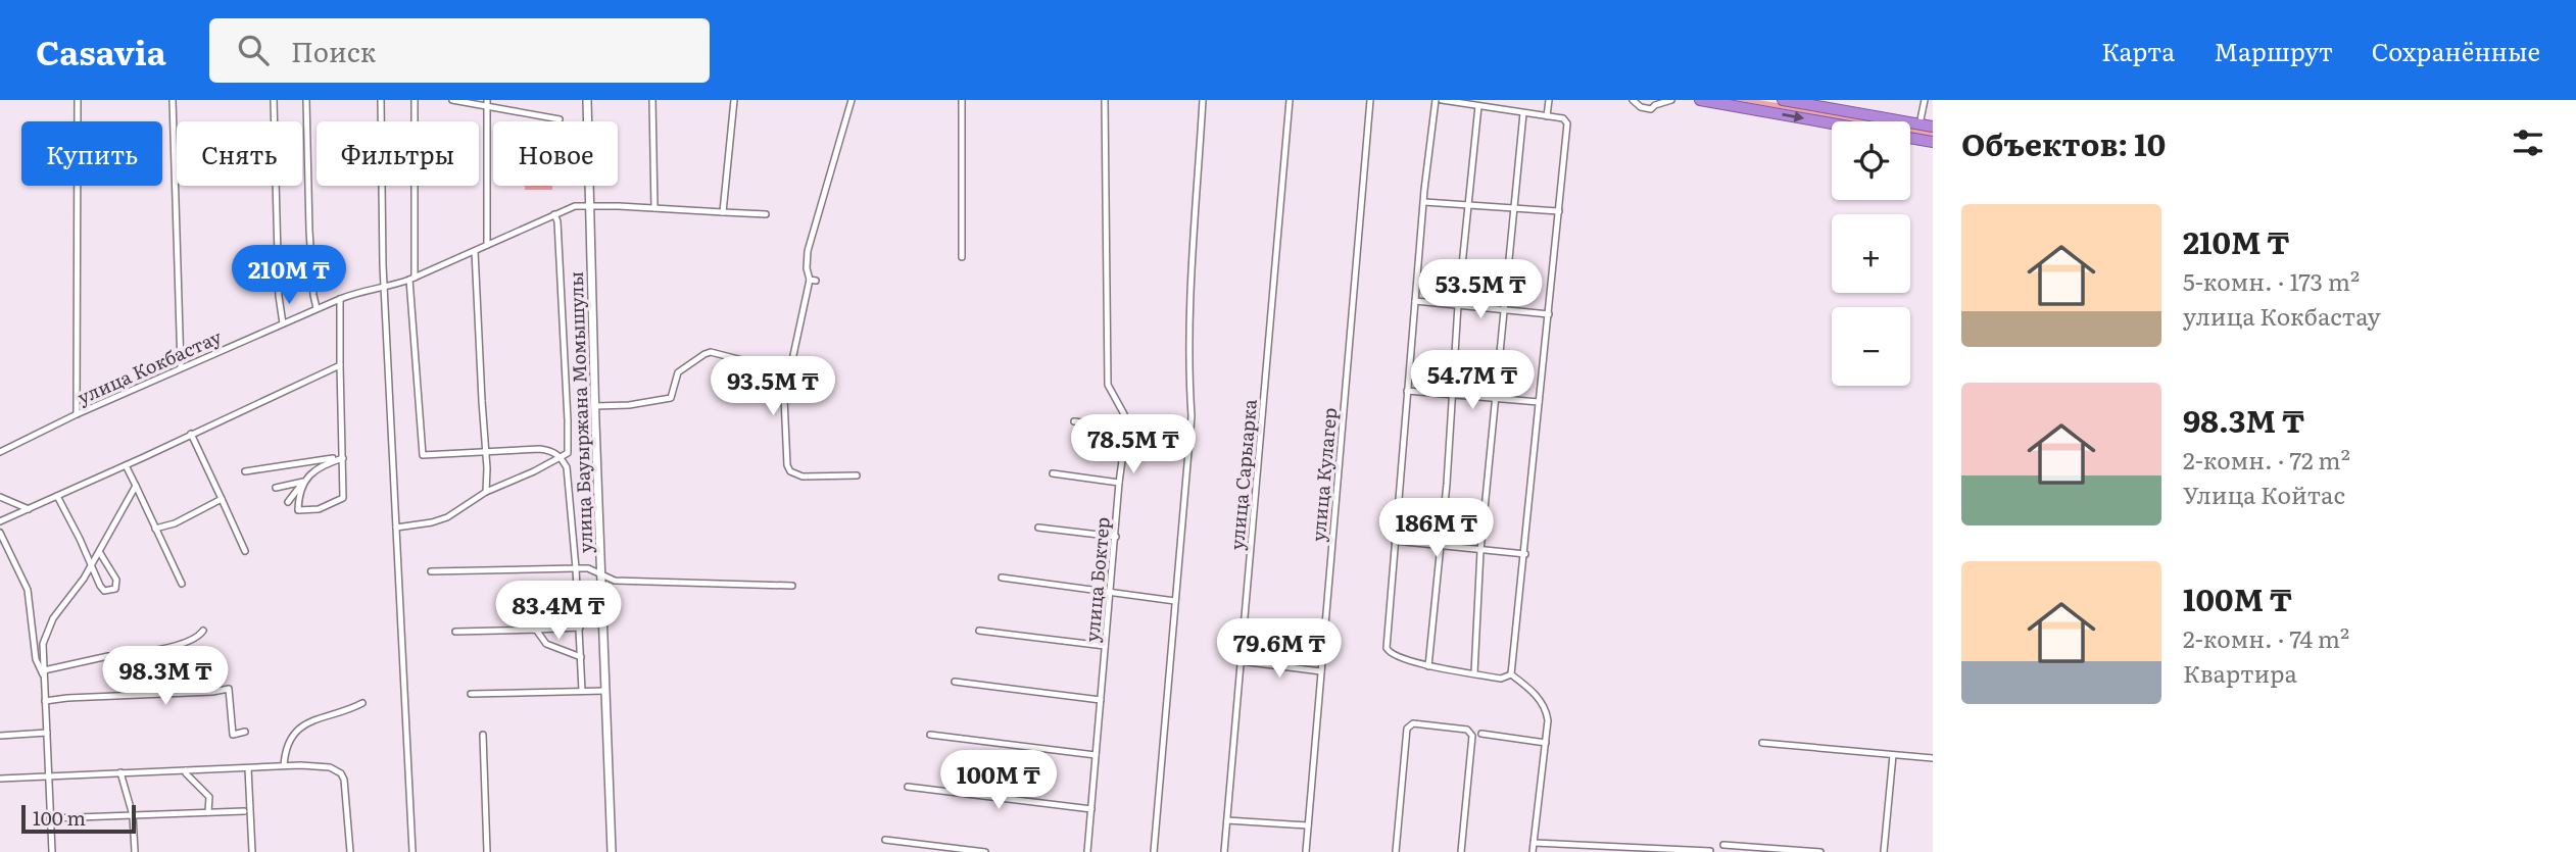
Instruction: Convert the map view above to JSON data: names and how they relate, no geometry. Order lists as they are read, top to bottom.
{
  "streets": {
    "street": [
      "улица Кокбастау",
      "улица Бауыржана Момышулы",
      "улица Сарыарка",
      "улица Кулагер",
      "улица Боктер"
    ]
  },
  "crossings": [
    ["улица Кокбастау", "улица Бауыржана Момышулы"]
  ],
  "scale_bar": "100 m",
  "page": {
    "header": "Casavia",
    "search": "Поиск",
    "nav": ["Карта", "Маршрут", "Сохранённые"],
    "heading": "Объектов: 10",
    "map_buttons": ["+", "−"],
    "chip": [
      "Купить",
      "Снять",
      "Фильтры",
      "Новое"
    ],
    "list": [
      {
        "name": "210M ₸",
        "note": "5-комн. · 173 m² · улица Кокбастау"
      },
      {
        "name": "98.3M ₸",
        "note": "2-комн. · 72 m² · Улица Койтас"
      },
      {
        "name": "100M ₸",
        "note": "2-комн. · 74 m² · Квартира"
      }
    ],
    "price": [
      "210M ₸",
      "53.5M ₸",
      "54.7M ₸",
      "93.5M ₸",
      "78.5M ₸",
      "186M ₸",
      "83.4M ₸",
      "79.6M ₸",
      "98.3M ₸",
      "100M ₸"
    ],
    "scale": "100 m"
  }
}
